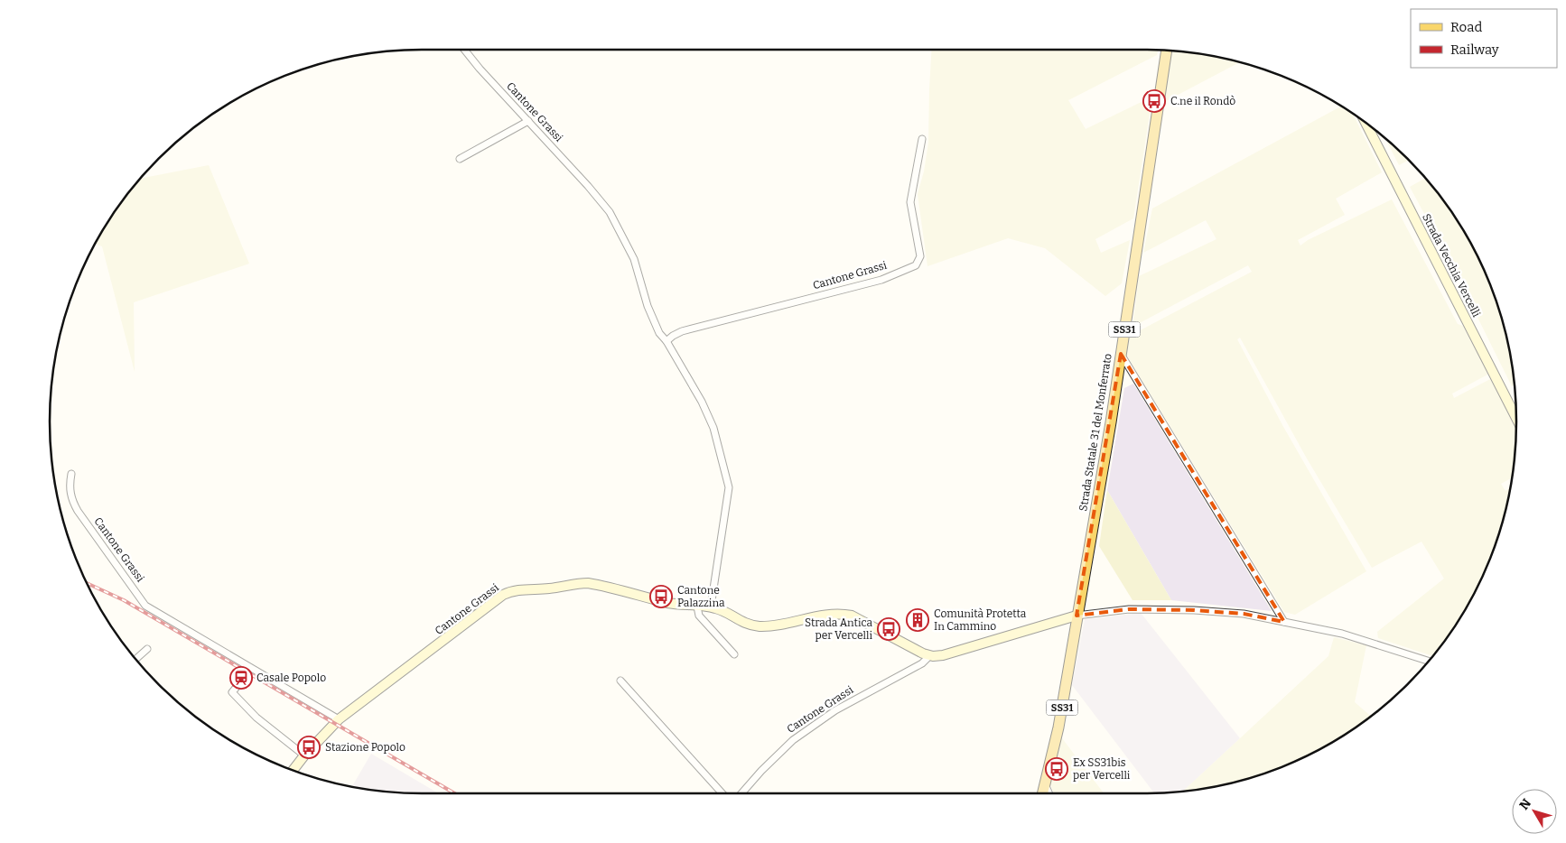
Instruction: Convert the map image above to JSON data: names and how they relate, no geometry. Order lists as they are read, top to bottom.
{
  "streets": {
    "main road": ["SS31", "Strada Statale 31 del Monferrato"],
    "street": ["Cantone Grassi", "Strada Vecchia Vercelli"]
  },
  "crossings": [
    ["Cantone Grassi", "Strada Statale 31 del Monferrato"]
  ],
  "places": {
    "bus stop": [
      "C.ne il Rondò",
      "Cantone Palazzina",
      "Strada Antica per Vercelli",
      "Stazione Popolo",
      "Ex SS31bis per Vercelli"
    ],
    "building": ["Comunità Protetta In Cammino"],
    "station": ["Casale Popolo"]
  },
  "legend": ["Road", "Railway"],
  "north": "top left"
}
